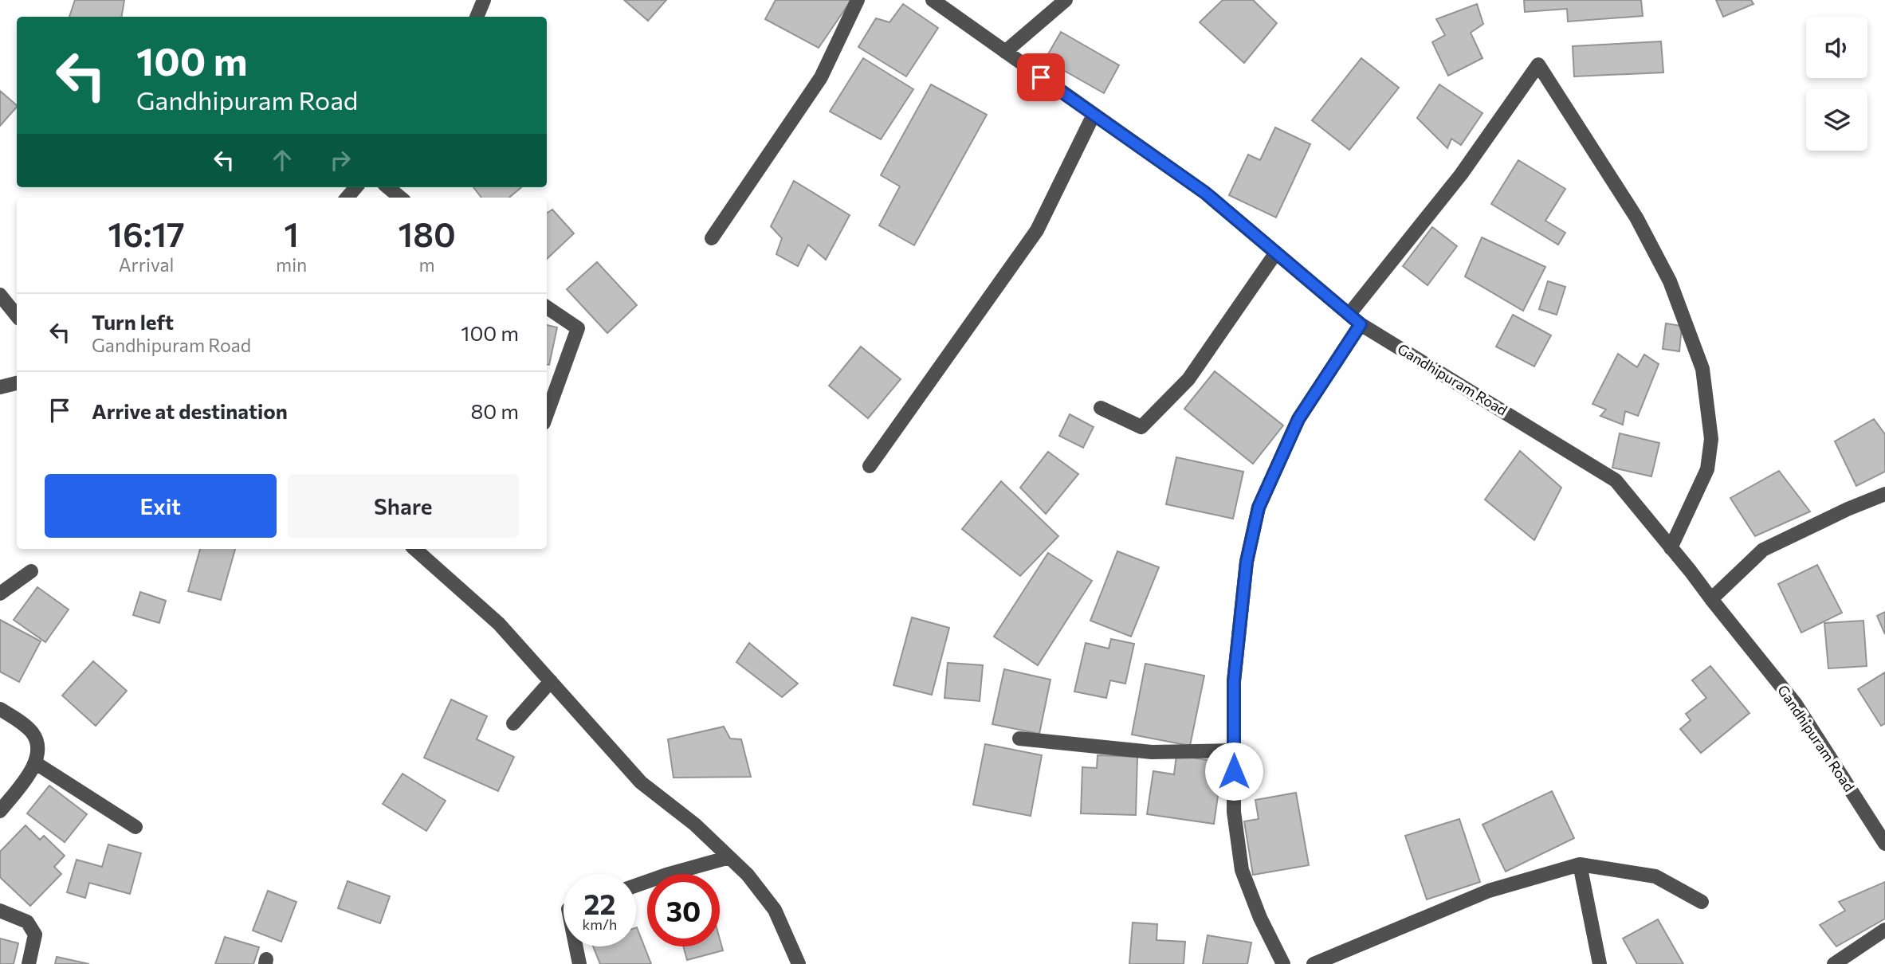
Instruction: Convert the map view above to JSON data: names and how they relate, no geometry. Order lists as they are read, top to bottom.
{
  "streets": {
    "street": ["Gandhipuram Road"]
  },
  "page": {
    "turn": ["100 m", "Gandhipuram Road"],
    "eta": [
      "16:17",
      "Arrival",
      "1",
      "min",
      "180",
      "m"
    ],
    "list": [
      {
        "name": "Turn left",
        "note": "Gandhipuram Road",
        "value": "100 m"
      },
      {
        "name": "Arrive at destination",
        "value": "80 m"
      }
    ],
    "buttons": ["Exit", "Share"],
    "speed": "22 km/h",
    "limit": "30"
  }
}
